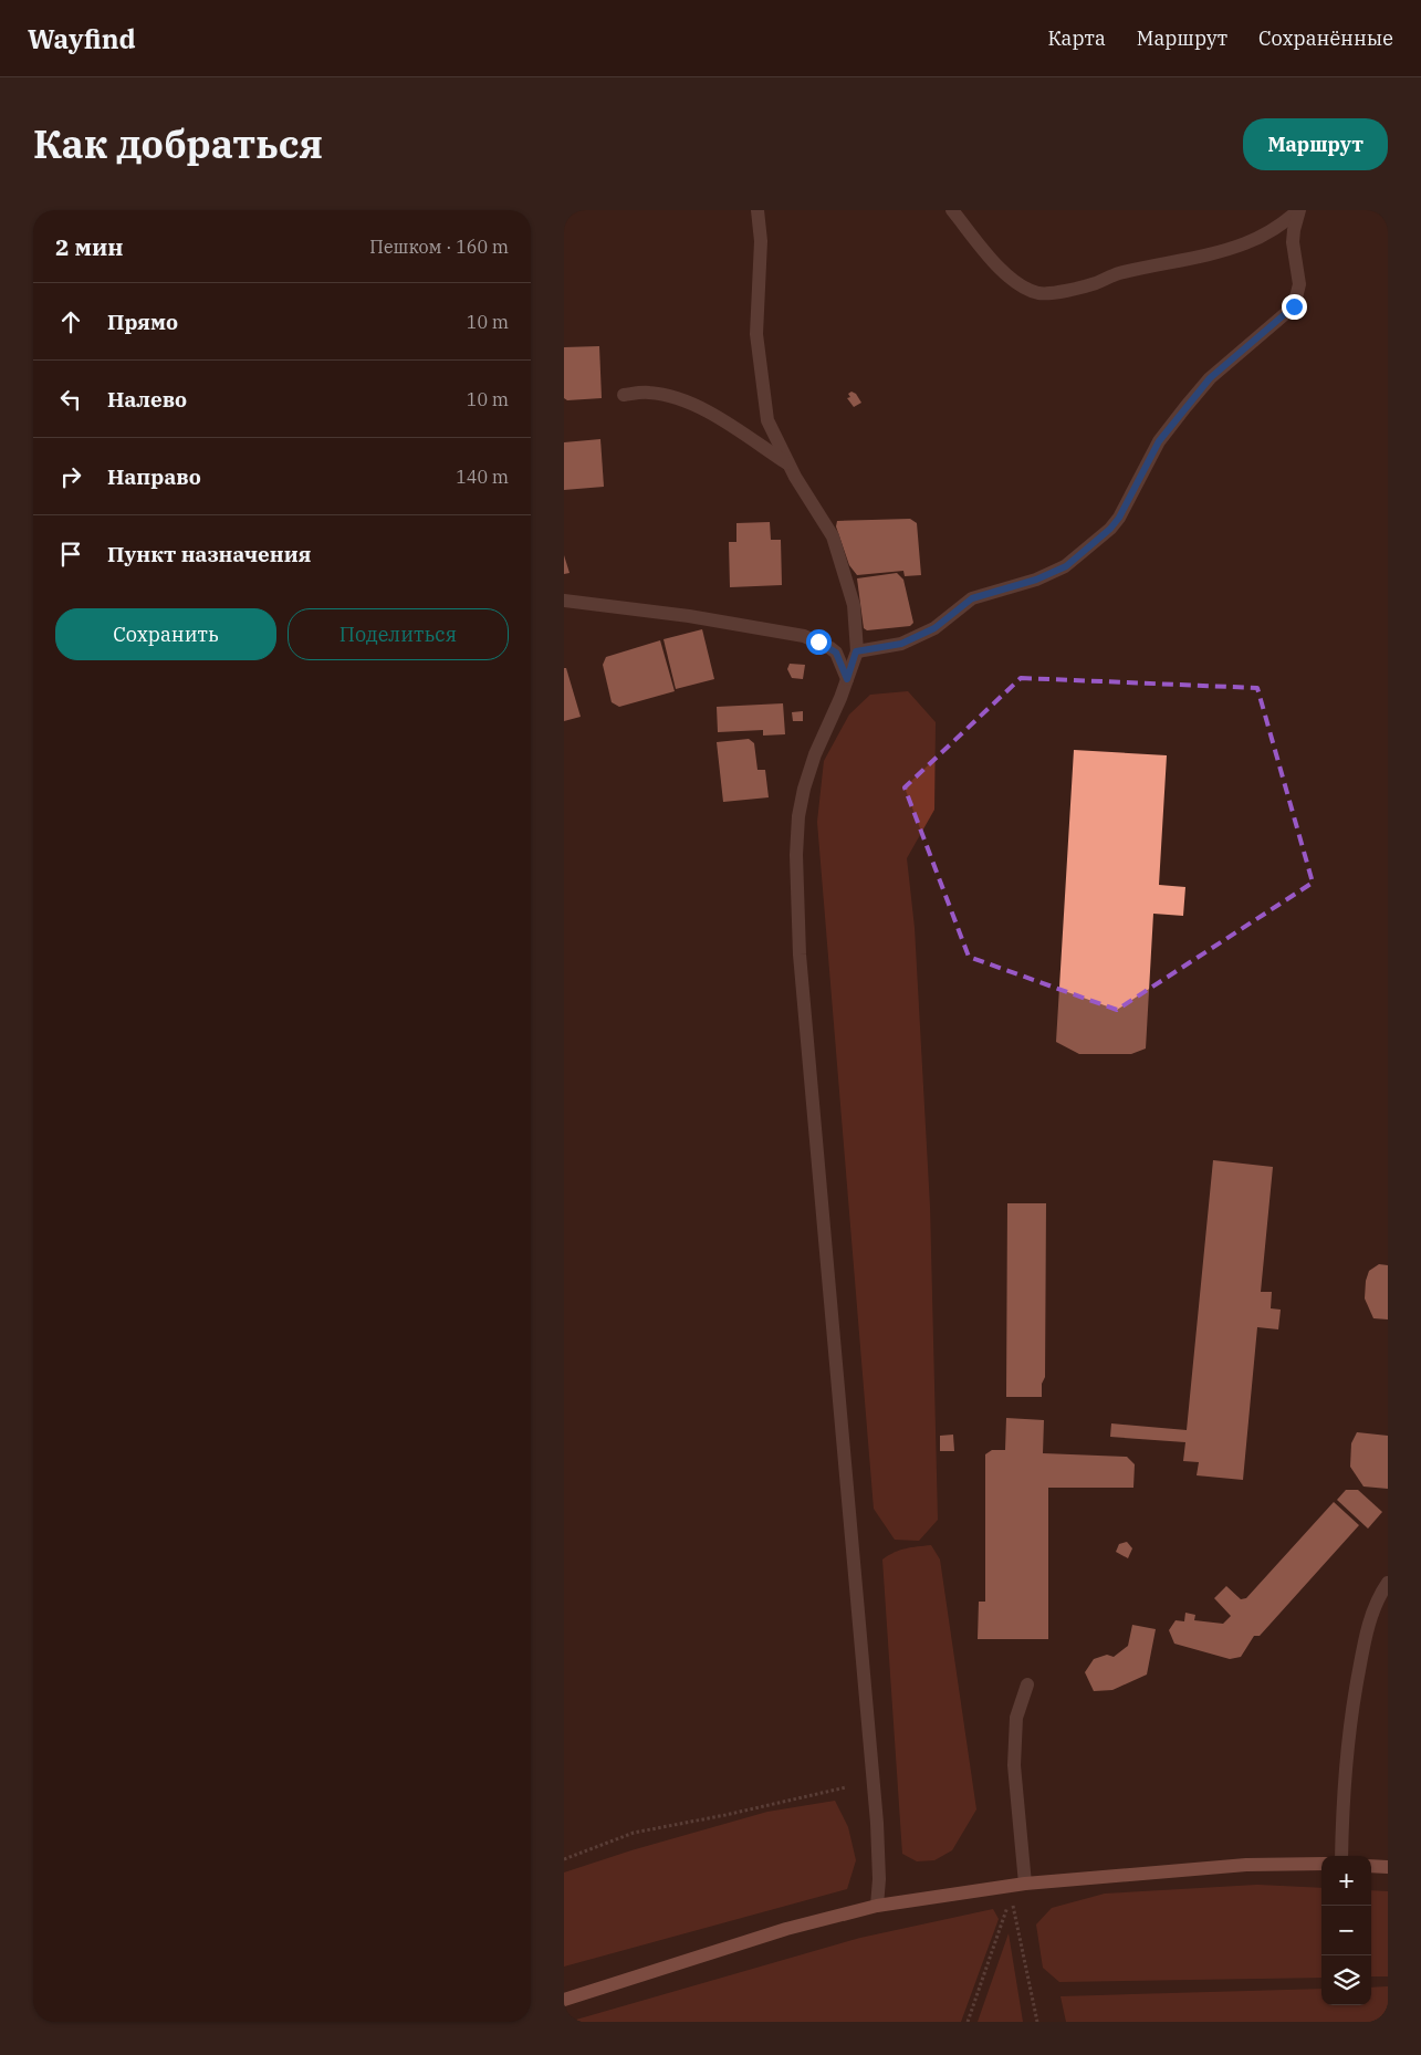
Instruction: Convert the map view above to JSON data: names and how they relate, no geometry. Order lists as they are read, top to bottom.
{
  "page": {
    "header": "Wayfind",
    "nav": ["Карта", "Маршрут", "Сохранённые"],
    "title": "Как добраться",
    "buttons": [
      "Маршрут",
      ["Сохранить", "Поделиться"]
    ],
    "heading": ["2 мин", "Пешком · 160 m"],
    "list": [
      ["Прямо", "10 m"],
      ["Налево", "10 m"],
      ["Направо", "140 m"],
      "Пункт назначения"
    ],
    "map_buttons": ["+", "−"]
  }
}
